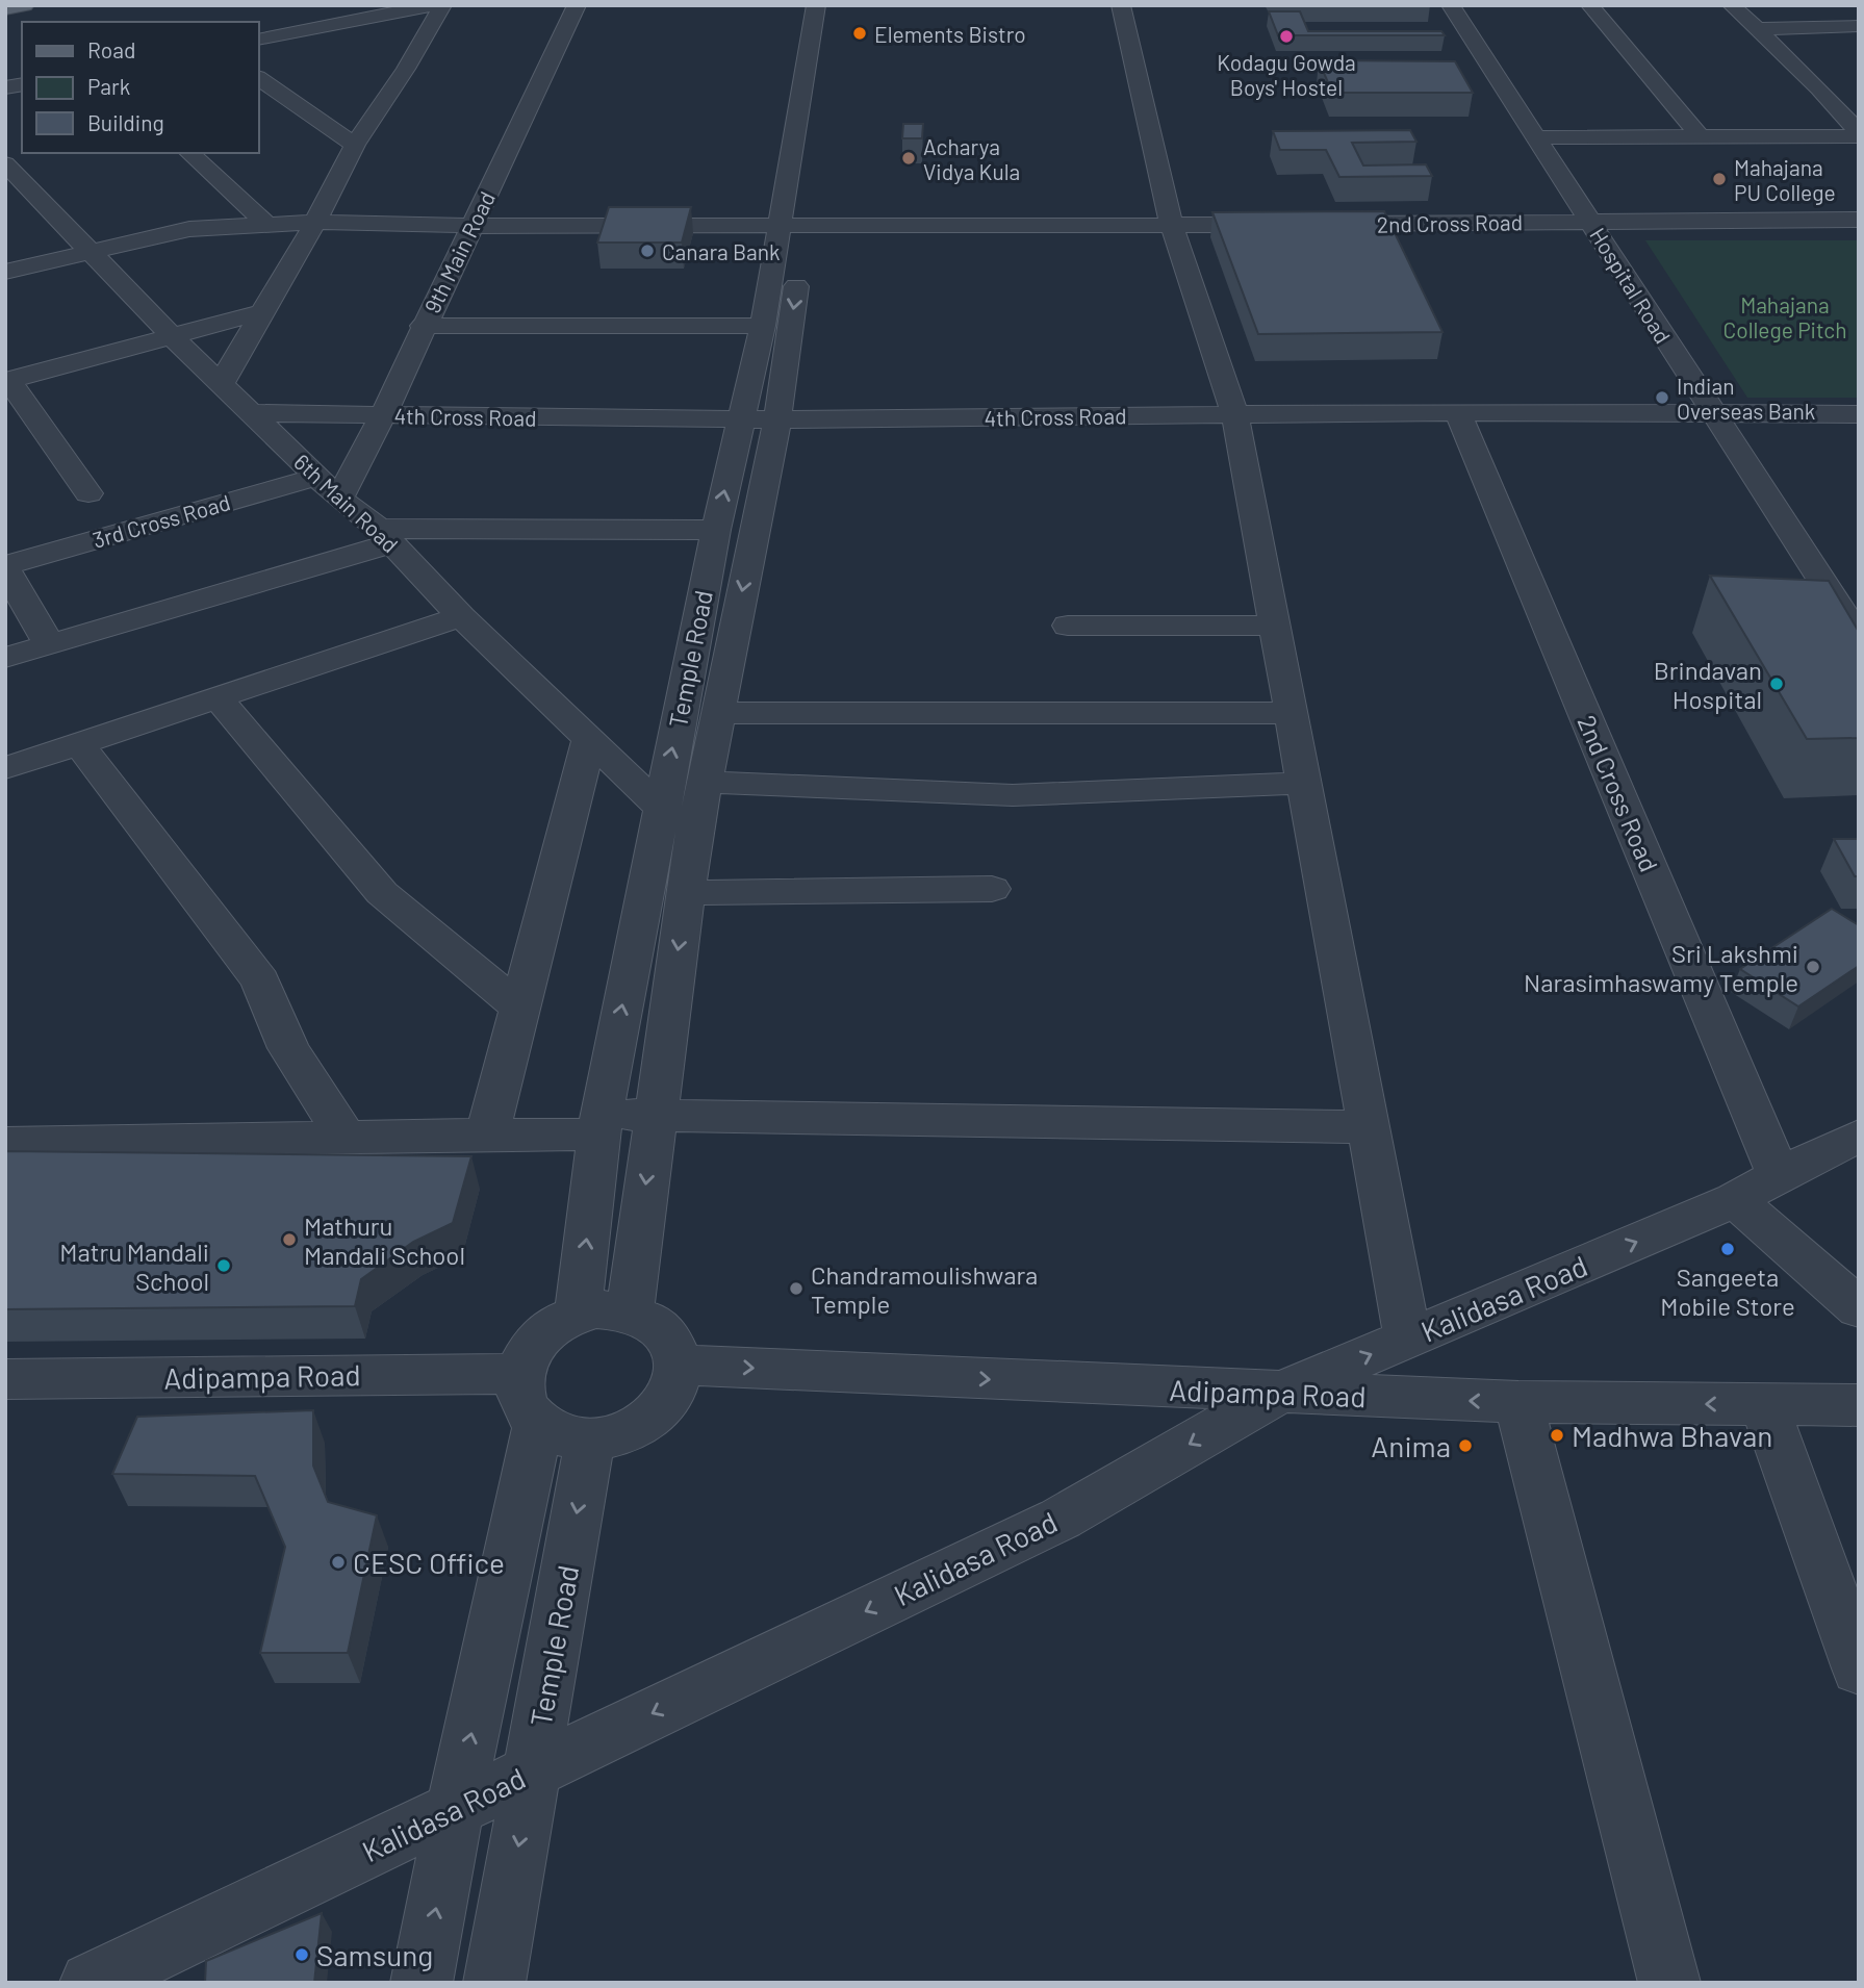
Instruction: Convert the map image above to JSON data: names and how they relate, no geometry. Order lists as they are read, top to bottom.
{
  "streets": {
    "street": [
      "2nd Cross Road",
      "9th Main Road",
      "Hospital Road",
      "4th Cross Road",
      "6th Main Road",
      "3rd Cross Road",
      "Temple Road",
      "Kalidasa Road",
      "Adipampa Road"
    ]
  },
  "crossings": [
    ["2nd Cross Road", "Hospital Road"],
    ["2nd Cross Road", "4th Cross Road"],
    ["2nd Cross Road", "Kalidasa Road"],
    ["9th Main Road", "4th Cross Road"],
    ["9th Main Road", "6th Main Road"],
    ["Hospital Road", "4th Cross Road"],
    ["4th Cross Road", "6th Main Road"],
    ["4th Cross Road", "Temple Road"],
    ["6th Main Road", "3rd Cross Road"],
    ["6th Main Road", "Temple Road"],
    ["Temple Road", "Kalidasa Road"],
    ["Temple Road", "Adipampa Road"],
    ["Kalidasa Road", "Adipampa Road"]
  ],
  "parks": ["Mahajana College Pitch"],
  "places": [
    "Elements Bistro",
    "Kodagu Gowda Boys' Hostel",
    "Acharya Vidya Kula",
    "Mahajana PU College",
    "Canara Bank",
    "Indian Overseas Bank",
    "Brindavan Hospital",
    "Sri Lakshmi Narasimhaswamy Temple",
    "Mathuru Mandali School",
    "Sangeeta Mobile Store",
    "Matru Mandali School",
    "Chandramoulishwara Temple",
    "Madhwa Bhavan",
    "Anima",
    "CESC Office",
    "Samsung"
  ],
  "legend": ["Road", "Park", "Building"]
}
